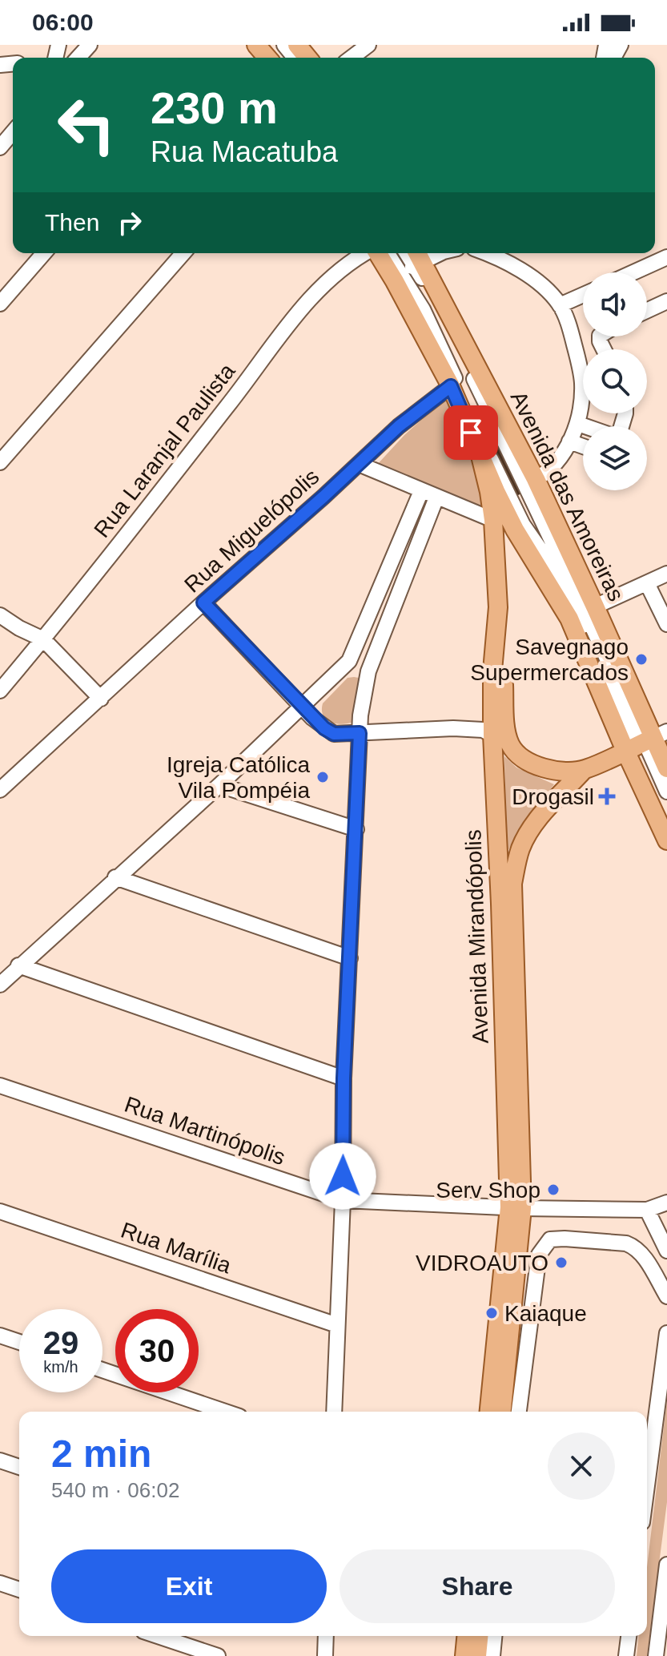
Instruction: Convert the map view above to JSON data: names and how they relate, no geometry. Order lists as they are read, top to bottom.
{
  "streets": {
    "main road": ["Avenida das Amoreiras", "Avenida Mirandópolis"],
    "street": [
      "Rua Laranjal Paulista",
      "Rua Miguelópolis",
      "Rua Martinópolis",
      "Rua Marília"
    ]
  },
  "crossings": [
    ["Avenida das Amoreiras", "Rua Miguelópolis"],
    ["Avenida das Amoreiras", "Avenida Mirandópolis"],
    ["Avenida Mirandópolis", "Rua Martinópolis"]
  ],
  "places": {
    "other": [
      "Savegnago Supermercados",
      "Igreja Católica Vila Pompéia",
      "Serv Shop",
      "VIDROAUTO",
      "Kaiaque"
    ],
    "health": ["Drogasil"]
  },
  "page": {
    "status": "06:00",
    "turn": ["230 m", "Rua Macatuba"],
    "then": "Then",
    "speed": "29 km/h",
    "limit": "30",
    "heading": ["2 min", "540 m · 06:02"],
    "buttons": ["Exit", "Share"]
  }
}
